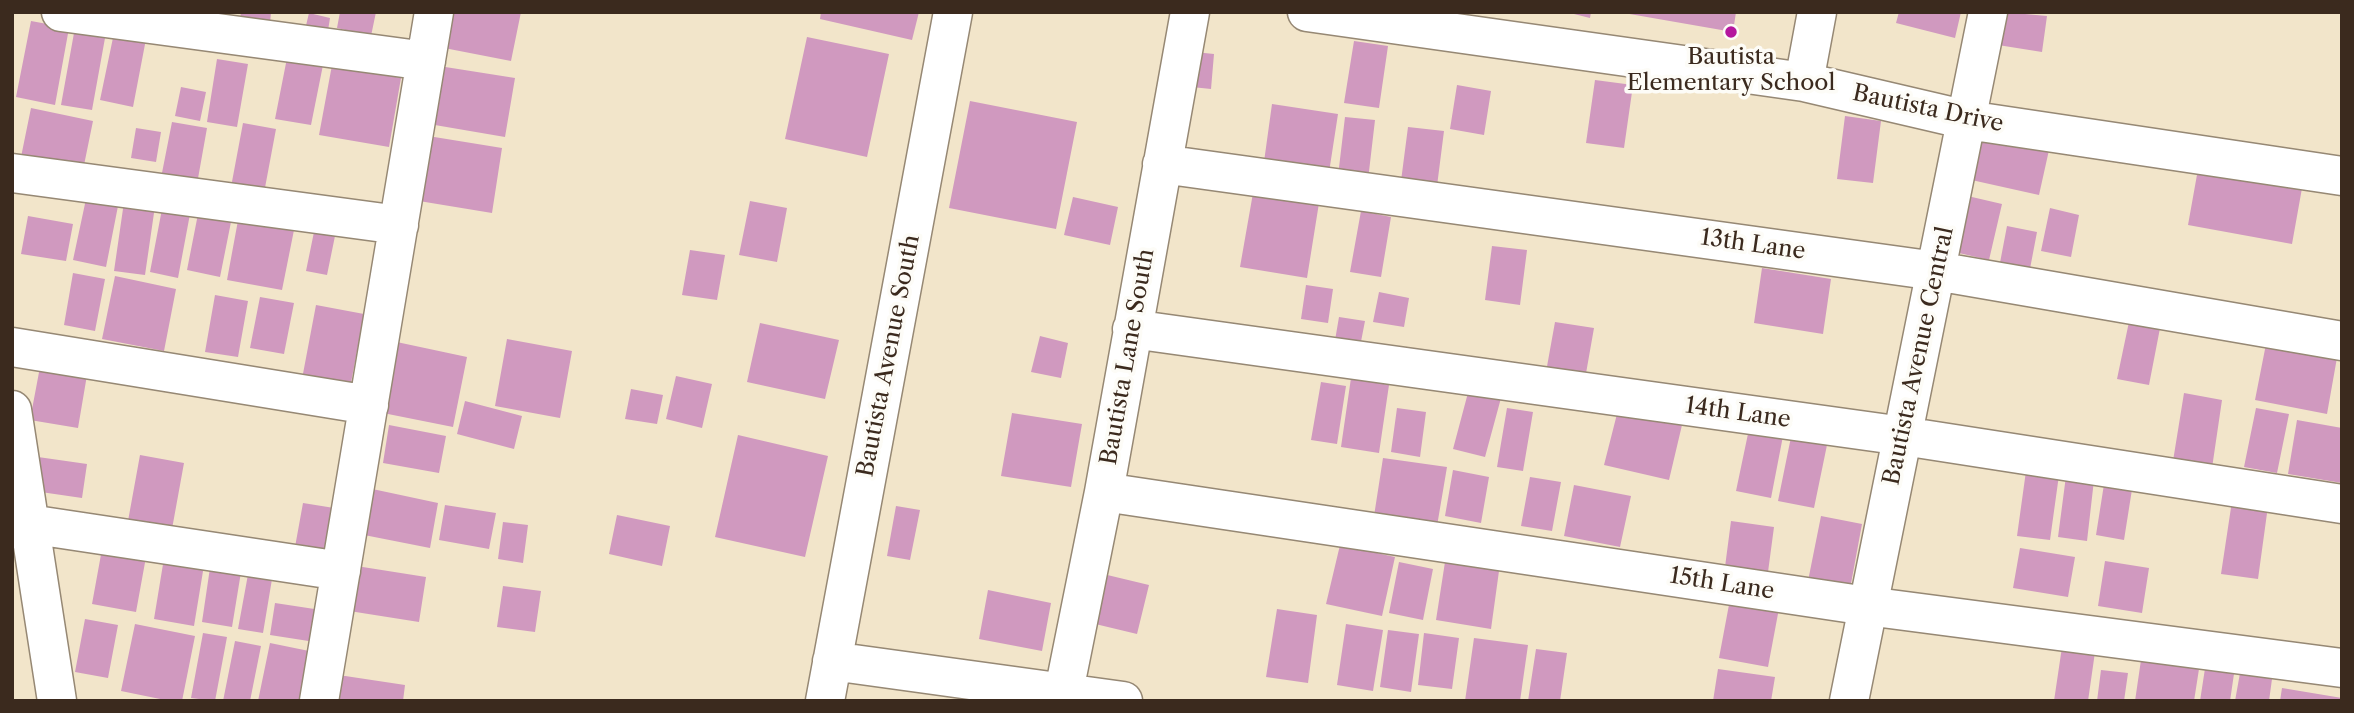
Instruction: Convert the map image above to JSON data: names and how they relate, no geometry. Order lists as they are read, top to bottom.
{
  "streets": {
    "street": [
      "Bautista Drive",
      "13th Lane",
      "Bautista Avenue South",
      "Bautista Avenue Central",
      "Bautista Lane South",
      "14th Lane",
      "15th Lane"
    ]
  },
  "crossings": [
    ["Bautista Drive", "Bautista Avenue Central"],
    ["13th Lane", "Bautista Avenue Central"],
    ["13th Lane", "Bautista Lane South"],
    ["Bautista Avenue Central", "14th Lane"],
    ["Bautista Avenue Central", "15th Lane"],
    ["Bautista Lane South", "14th Lane"],
    ["Bautista Lane South", "15th Lane"]
  ],
  "places": ["Bautista Elementary School"]
}
